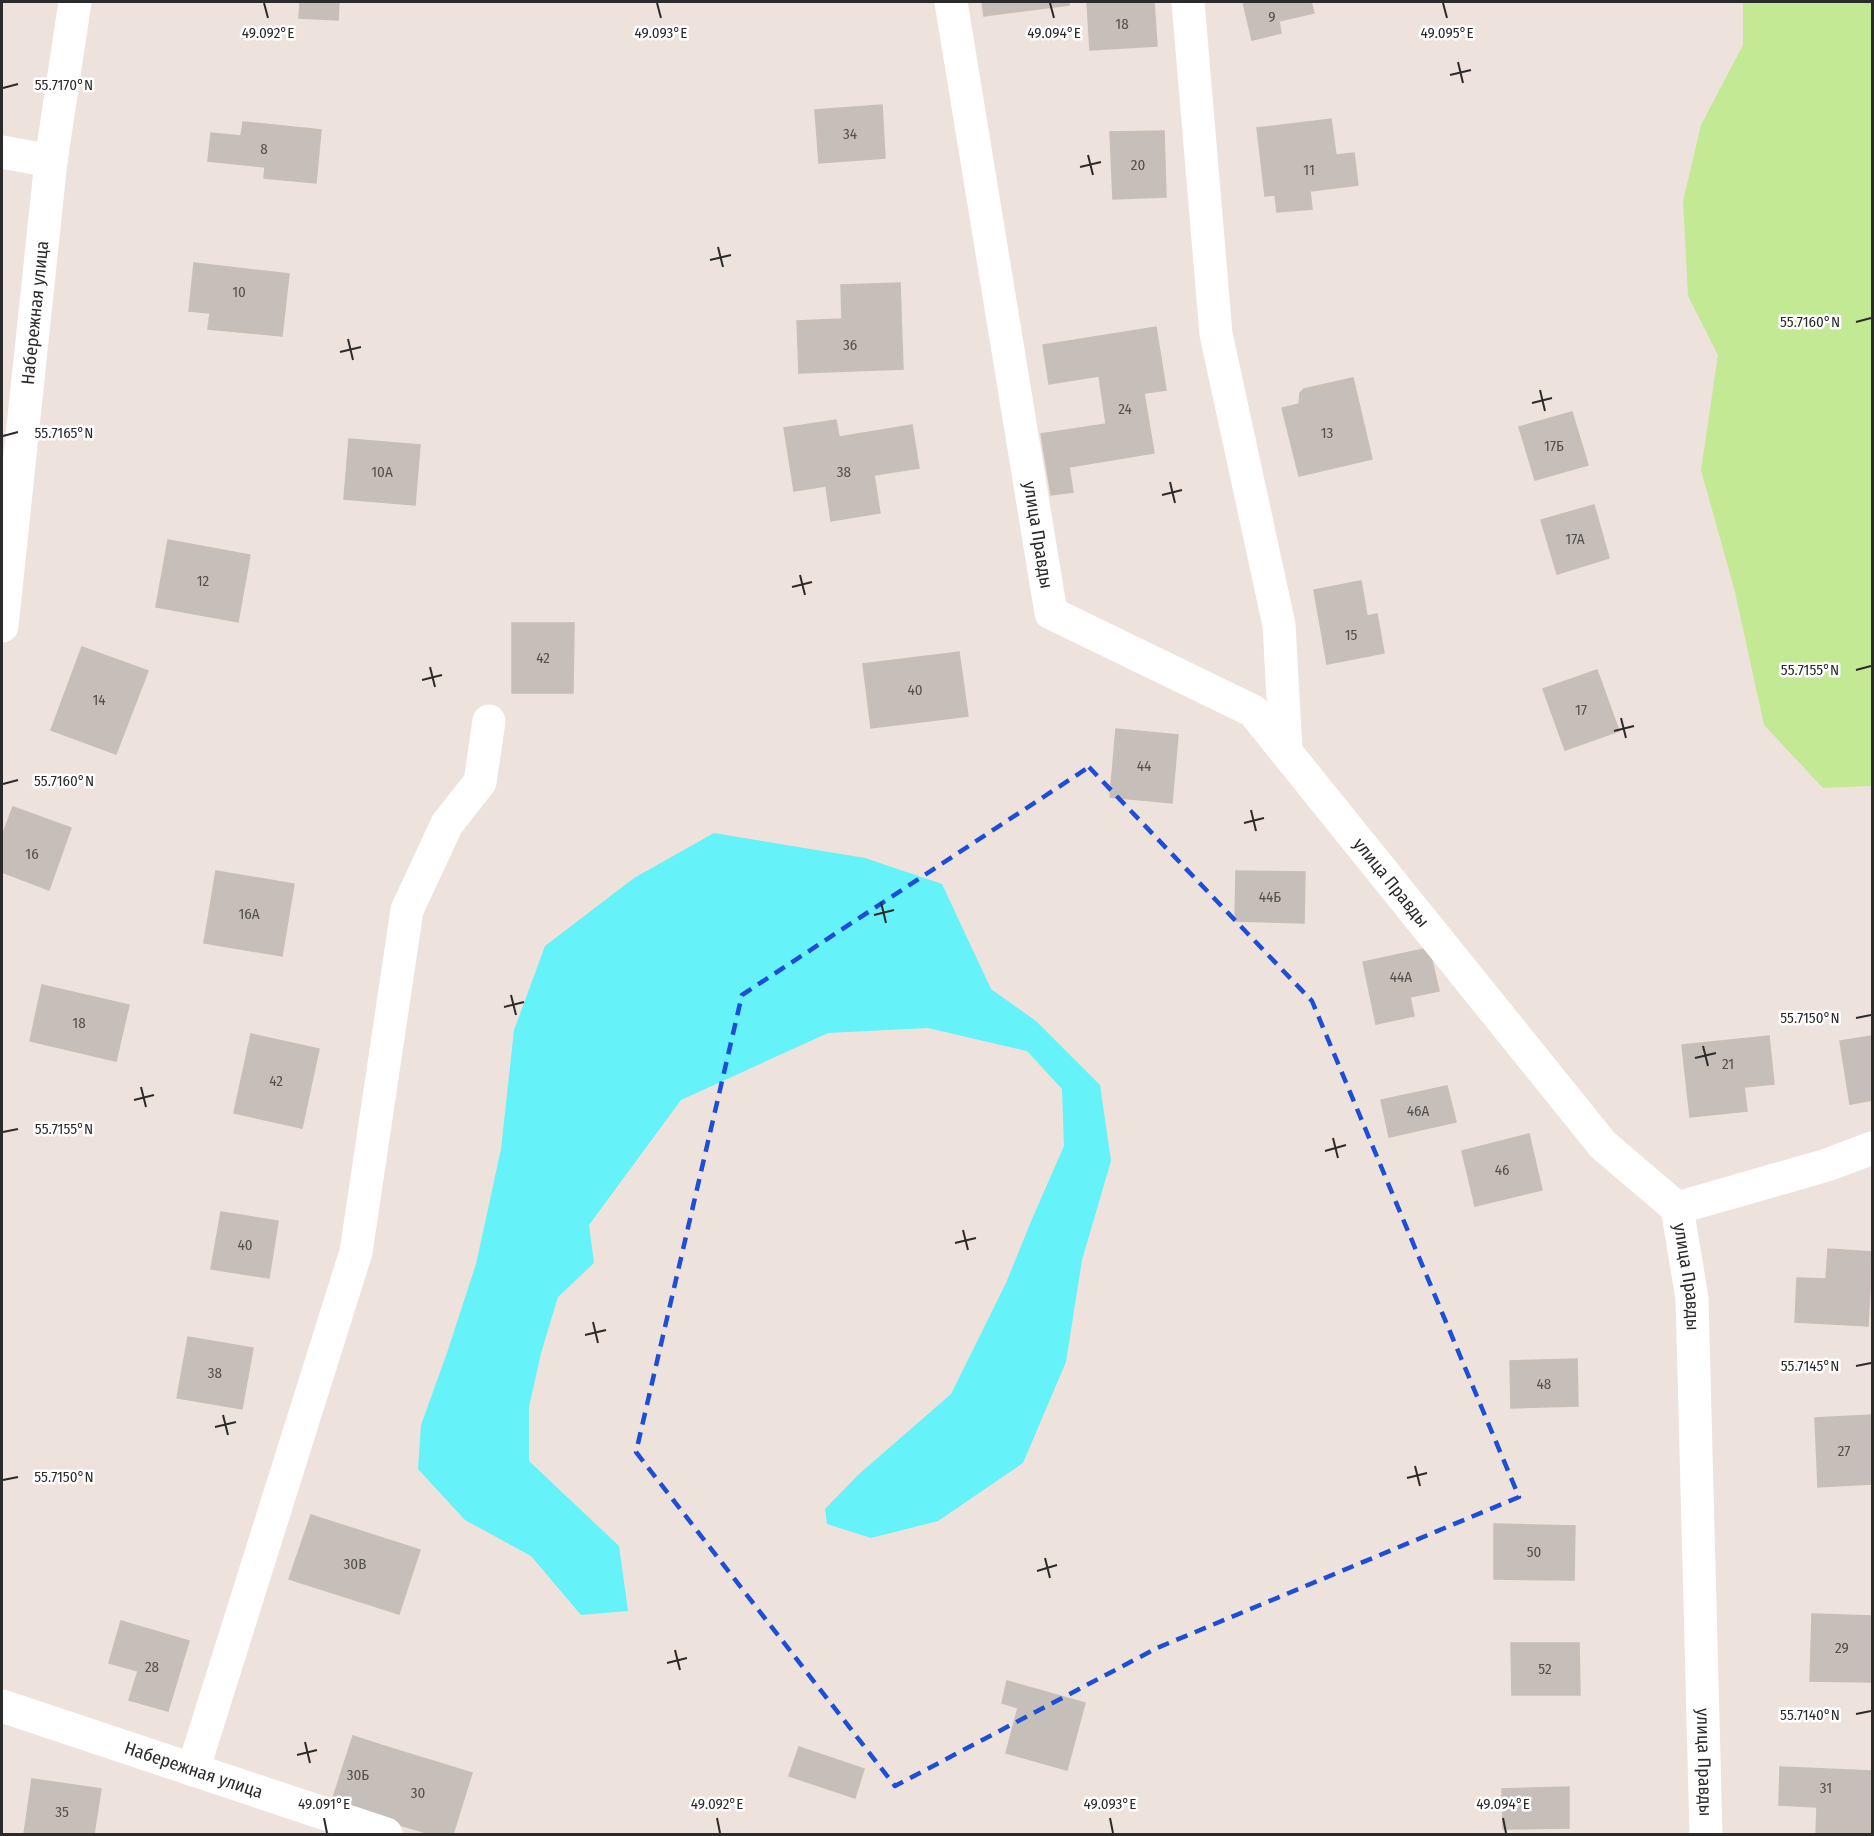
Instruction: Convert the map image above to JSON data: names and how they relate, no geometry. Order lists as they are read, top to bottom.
{
  "streets": {
    "street": ["Набережная улица", "улица Правды"]
  },
  "house_numbers": [
    "9",
    "18",
    "34",
    "8",
    "20",
    "11",
    "10",
    "36",
    "24",
    "13",
    "17Б",
    "10А",
    "38",
    "17А",
    "12",
    "15",
    "42",
    "40",
    "14",
    "17",
    "44",
    "16",
    "44Б",
    "16А",
    "44А",
    "18",
    "21",
    "42",
    "46А",
    "46",
    "40",
    "38",
    "48",
    "27",
    "50",
    "30В",
    "29",
    "28",
    "52",
    "30Б",
    "31",
    "30",
    "35"
  ],
  "coordinates": [
    "49.092°E",
    "49.093°E",
    "49.094°E",
    "49.095°E",
    "55.7170°N",
    "55.7160°N",
    "55.7165°N",
    "55.7155°N",
    "55.7150°N",
    "55.7145°N",
    "55.7140°N",
    "49.091°E"
  ]
}
